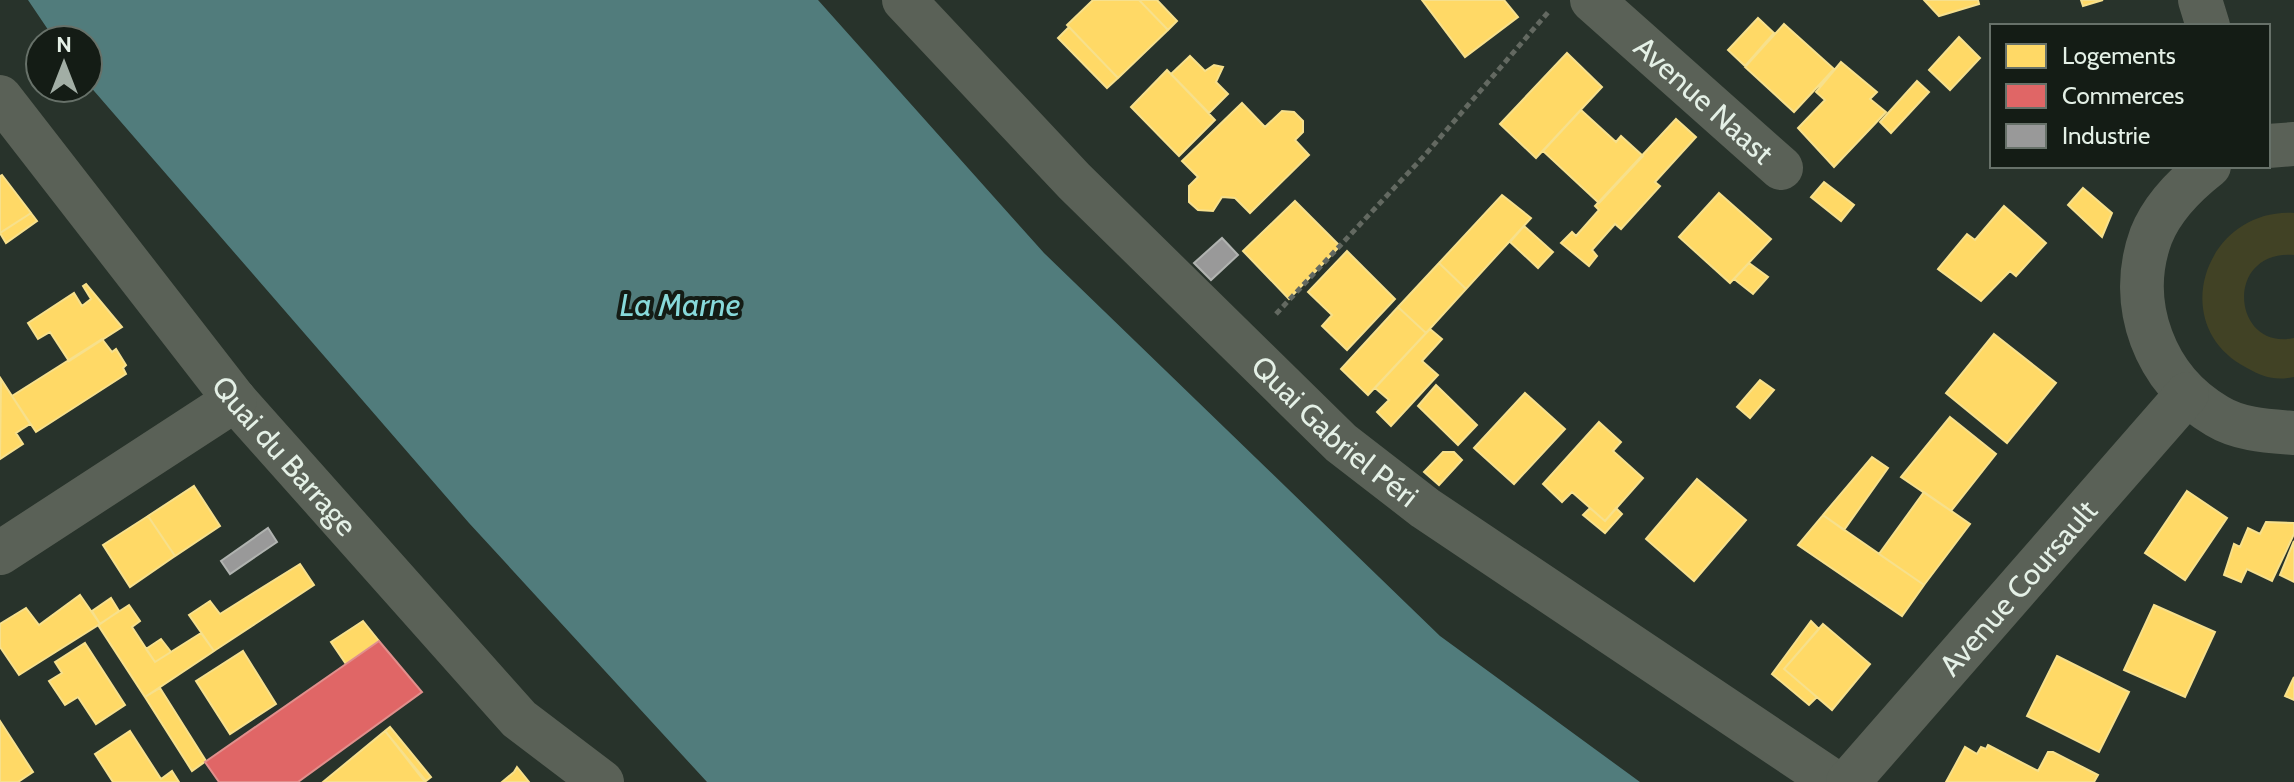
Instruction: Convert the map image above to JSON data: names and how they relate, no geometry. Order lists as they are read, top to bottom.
{
  "streets": {
    "street": [
      "Avenue Naast",
      "Quai Gabriel Péri",
      "Quai du Barrage",
      "Avenue Coursault"
    ]
  },
  "water": ["La Marne"],
  "legend": ["Logements", "Commerces", "Industrie"],
  "north": "top"
}
